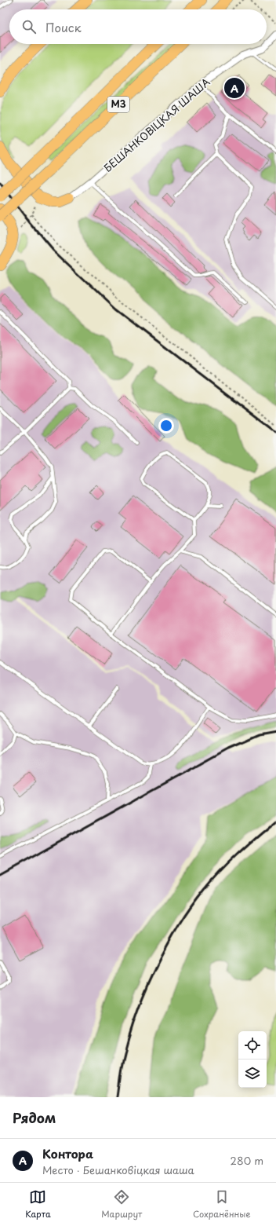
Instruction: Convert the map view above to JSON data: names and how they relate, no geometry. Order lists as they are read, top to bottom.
{
  "streets": {
    "main road": ["М3"],
    "street": ["БЕШАНКОВІЦКАЯ ШАША"]
  },
  "page": {
    "search": "Поиск",
    "pins": "A",
    "heading": "Рядом",
    "list": [
      {
        "mark": "A",
        "name": "Контора",
        "note": "Место · Бешанковіцкая шаша",
        "value": "280 m"
      }
    ],
    "nav": ["Карта", "Маршрут", "Сохранённые"]
  }
}
